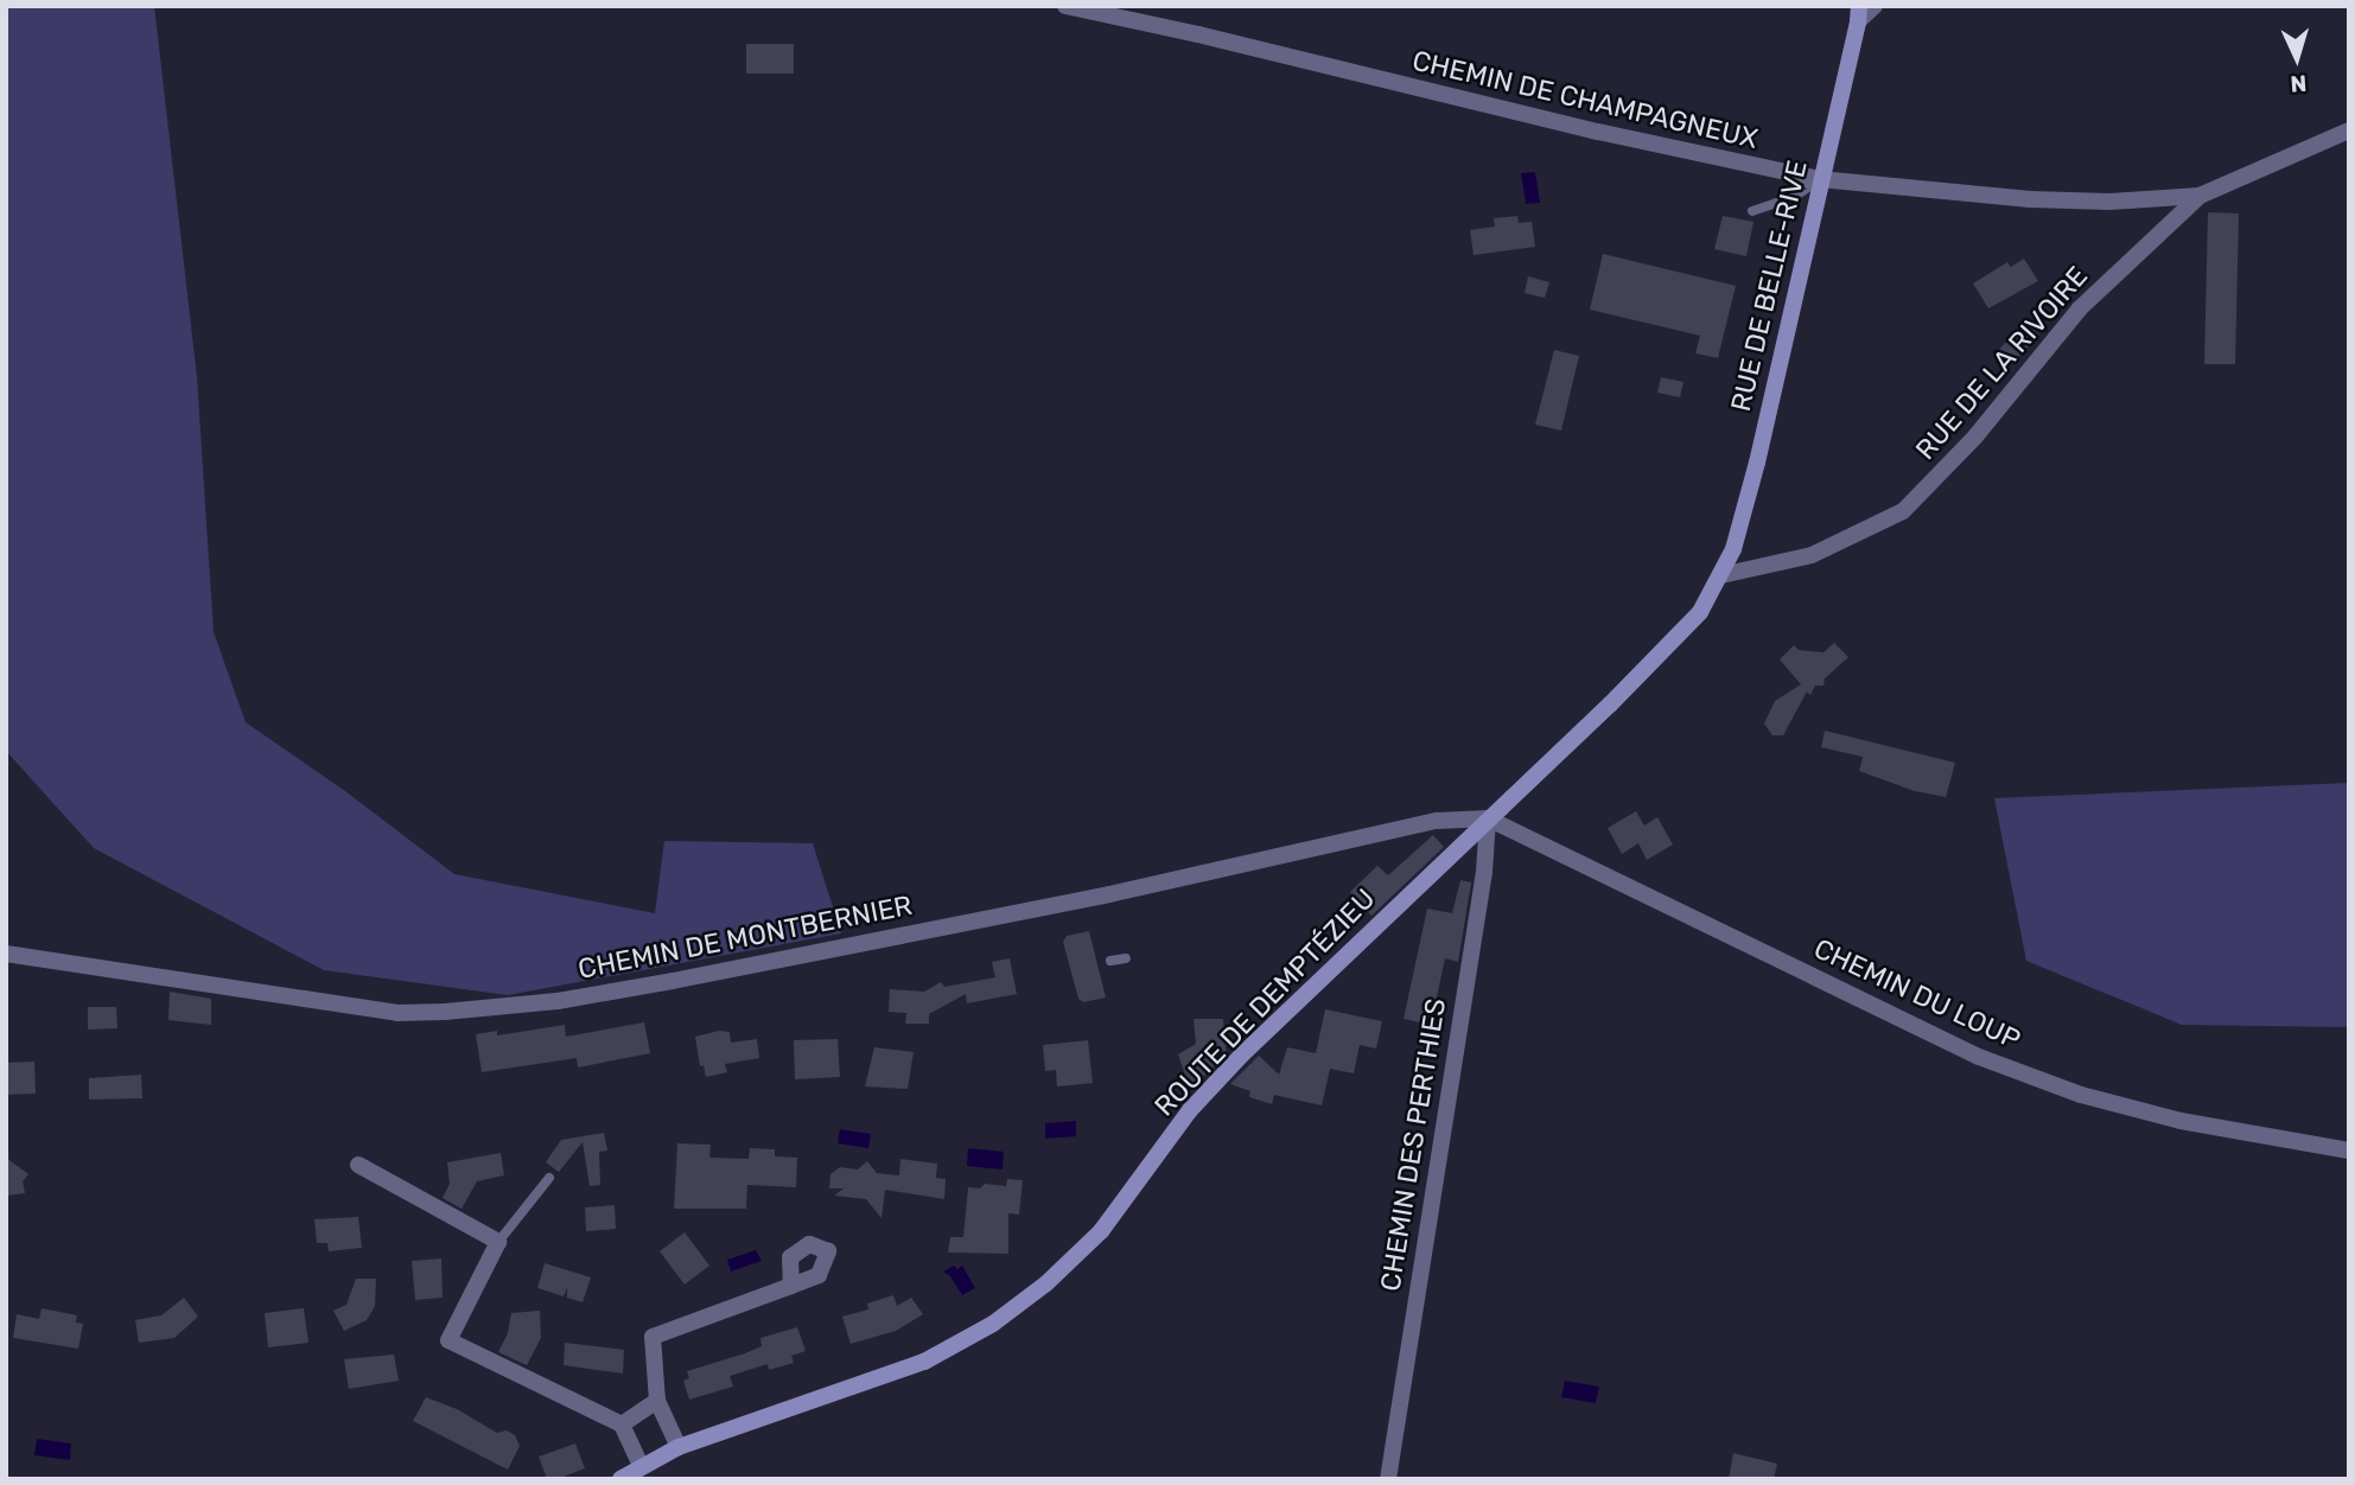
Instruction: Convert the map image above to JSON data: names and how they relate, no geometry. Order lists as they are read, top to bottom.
{
  "streets": {
    "street": [
      "CHEMIN DE CHAMPAGNEUX",
      "RUE DE BELLE-RIVE",
      "RUE DE LA RIVOIRE",
      "CHEMIN DE MONTBERNIER",
      "CHEMIN DU LOUP",
      "ROUTE DE DEMPTÉZIEU",
      "CHEMIN DES PERTHIES"
    ]
  },
  "crossings": [
    ["CHEMIN DE CHAMPAGNEUX", "RUE DE BELLE-RIVE"],
    ["CHEMIN DE CHAMPAGNEUX", "RUE DE LA RIVOIRE"],
    ["RUE DE BELLE-RIVE", "RUE DE LA RIVOIRE"],
    ["RUE DE BELLE-RIVE", "ROUTE DE DEMPTÉZIEU"],
    ["RUE DE LA RIVOIRE", "ROUTE DE DEMPTÉZIEU"],
    ["CHEMIN DE MONTBERNIER", "CHEMIN DU LOUP"],
    ["CHEMIN DE MONTBERNIER", "ROUTE DE DEMPTÉZIEU"],
    ["CHEMIN DE MONTBERNIER", "CHEMIN DES PERTHIES"],
    ["CHEMIN DU LOUP", "ROUTE DE DEMPTÉZIEU"],
    ["CHEMIN DU LOUP", "CHEMIN DES PERTHIES"],
    ["ROUTE DE DEMPTÉZIEU", "CHEMIN DES PERTHIES"]
  ],
  "north": "bottom"
}
